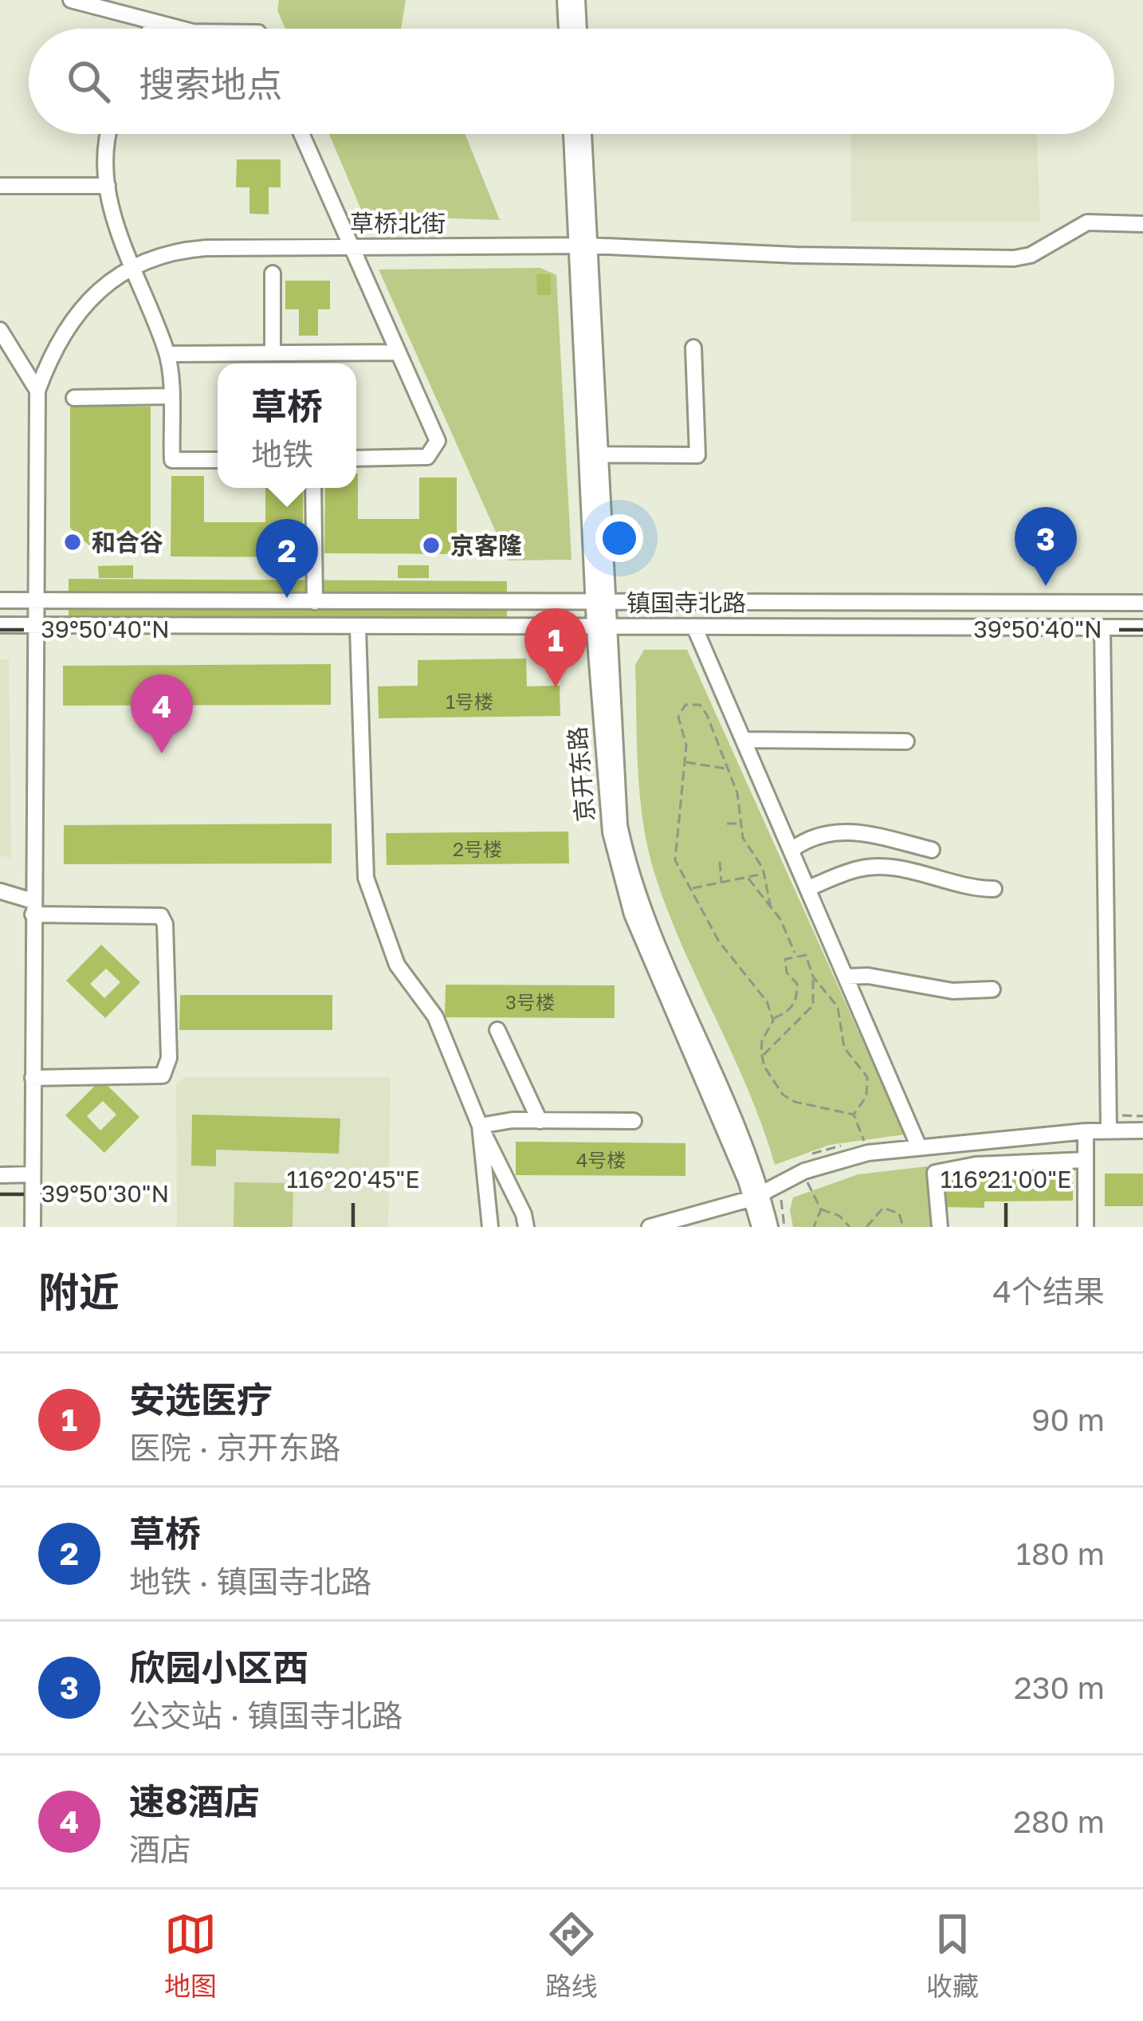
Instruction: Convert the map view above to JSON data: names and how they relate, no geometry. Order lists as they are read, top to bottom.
{
  "streets": {
    "street": ["草桥北街", "镇国寺北路", "京开东路"]
  },
  "crossings": [
    ["草桥北街", "京开东路"],
    ["镇国寺北路", "京开东路"]
  ],
  "places": ["和合谷", "京客隆"],
  "house_numbers": [
    "1号楼",
    "2号楼",
    "3号楼",
    "4号楼"
  ],
  "page": {
    "search": "搜索地点",
    "popup": ["草桥", "地铁"],
    "pins": [
      "3",
      "2",
      "1",
      "4"
    ],
    "heading": ["附近", "4个结果"],
    "list": [
      {
        "mark": "1",
        "name": "安选医疗",
        "note": "医院 · 京开东路",
        "value": "90 m"
      },
      {
        "mark": "2",
        "name": "草桥",
        "note": "地铁 · 镇国寺北路",
        "value": "180 m"
      },
      {
        "mark": "3",
        "name": "欣园小区西",
        "note": "公交站 · 镇国寺北路",
        "value": "230 m"
      },
      {
        "mark": "4",
        "name": "速8酒店",
        "note": "酒店",
        "value": "280 m"
      }
    ],
    "nav": ["地图", "路线", "收藏"]
  },
  "coordinates": [
    "39°50'40\"N",
    "116°20'45\"E",
    "116°21'00\"E",
    "39°50'30\"N"
  ]
}
